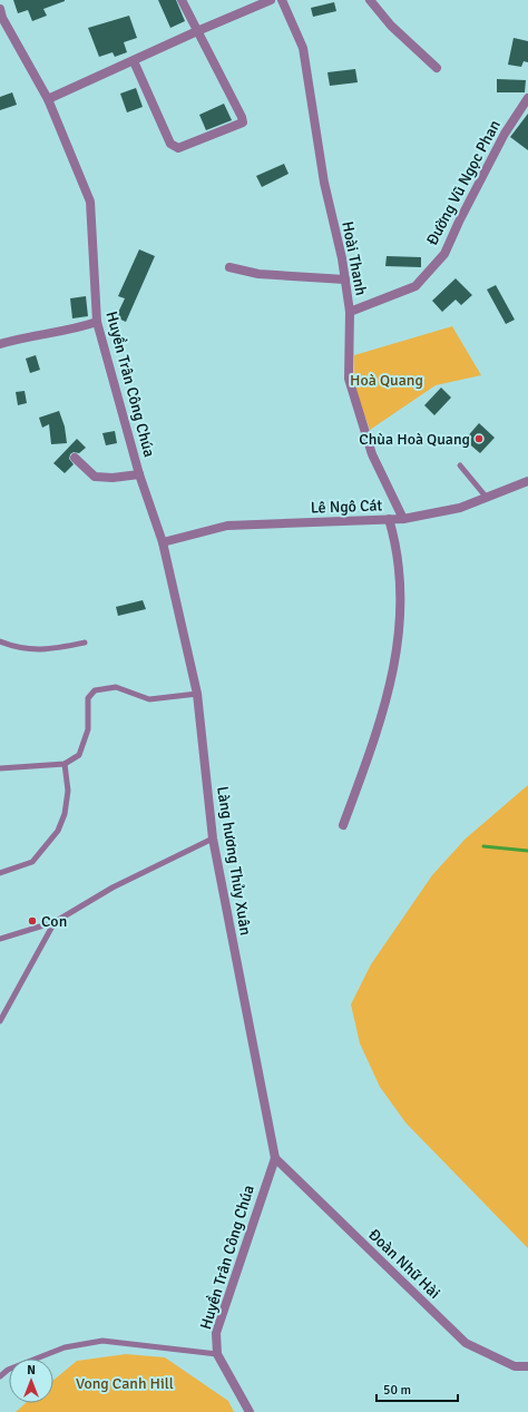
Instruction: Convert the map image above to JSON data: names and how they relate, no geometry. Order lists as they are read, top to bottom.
{
  "streets": {
    "street": [
      "Đường Vũ Ngọc Phan",
      "Hoài Thanh",
      "Huyền Trân Công Chúa",
      "Lê Ngô Cát",
      "Làng hương Thủy Xuân",
      "Đoàn Nhữ Hài"
    ]
  },
  "crossings": [
    ["Đường Vũ Ngọc Phan", "Hoài Thanh"],
    ["Hoài Thanh", "Lê Ngô Cát"],
    ["Huyền Trân Công Chúa", "Lê Ngô Cát"],
    ["Huyền Trân Công Chúa", "Làng hương Thủy Xuân"],
    ["Huyền Trân Công Chúa", "Đoàn Nhữ Hài"],
    ["Lê Ngô Cát", "Làng hương Thủy Xuân"],
    ["Làng hương Thủy Xuân", "Đoàn Nhữ Hài"]
  ],
  "parks": ["Hoà Quang", "Vong Canh Hill"],
  "places": ["Chùa Hoà Quang", "Con"],
  "scale_bar": "50 m",
  "north": "top"
}
